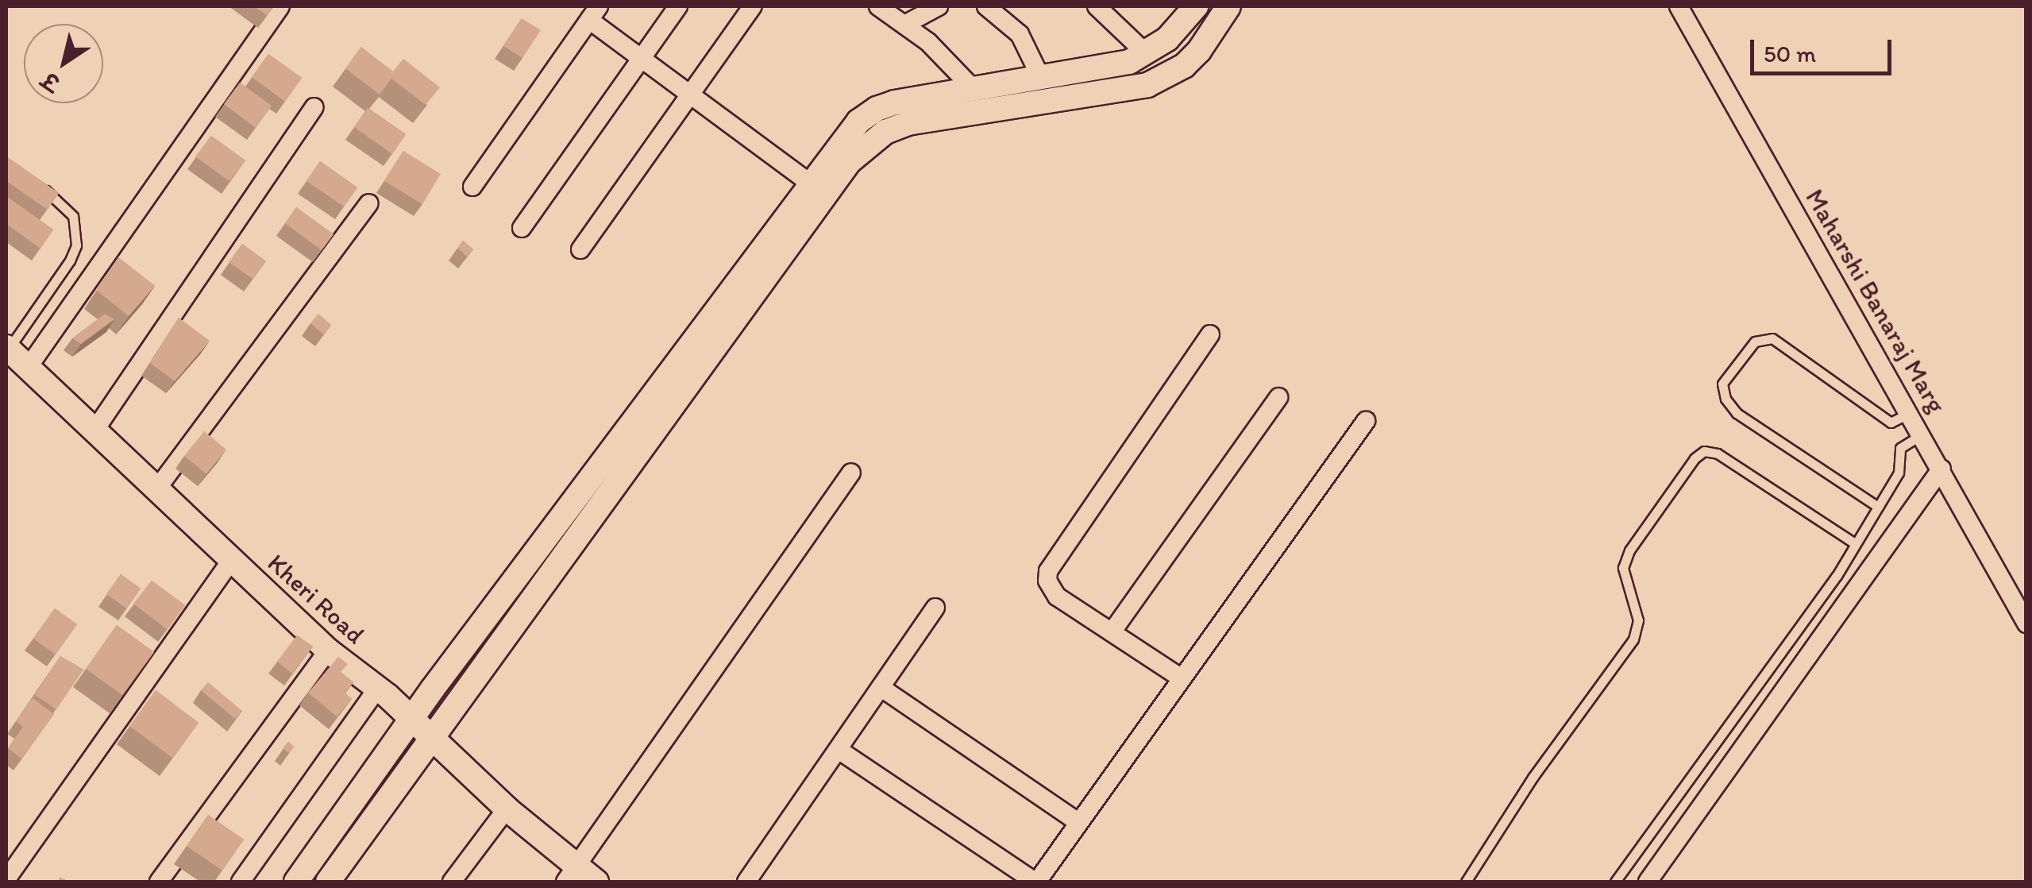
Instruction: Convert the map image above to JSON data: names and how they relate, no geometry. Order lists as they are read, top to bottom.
{
  "streets": {
    "street": ["Maharshi Banaraj Marg", "Kheri Road"]
  },
  "scale_bar": "50 m",
  "north": "bottom left"
}
